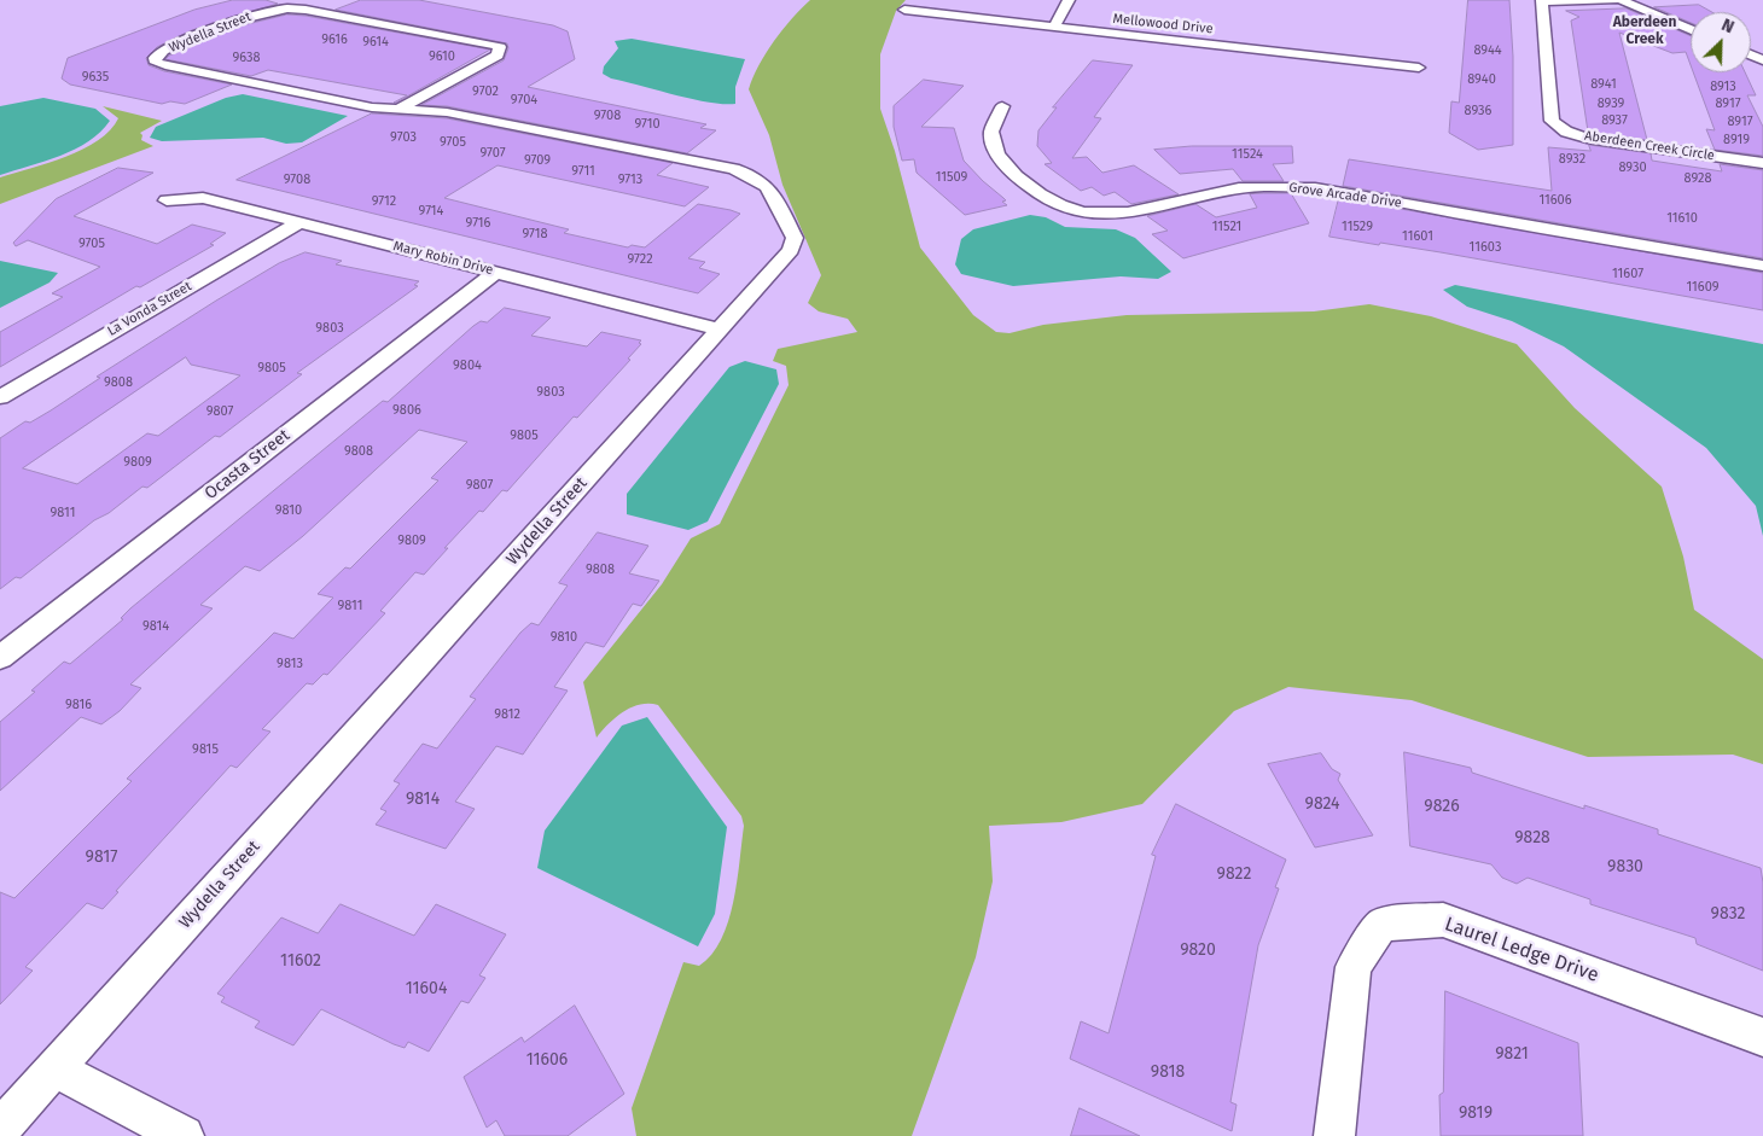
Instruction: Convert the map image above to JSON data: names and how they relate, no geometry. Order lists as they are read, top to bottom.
{
  "streets": {
    "street": [
      "Mellowood Drive",
      "Wydella Street",
      "Aberdeen Creek Circle",
      "Grove Arcade Drive",
      "Mary Robin Drive",
      "La Vonda Street",
      "Ocasta Street",
      "Laurel Ledge Drive"
    ]
  },
  "crossings": [
    ["Wydella Street", "Mary Robin Drive"],
    ["Mary Robin Drive", "La Vonda Street"],
    ["Mary Robin Drive", "Ocasta Street"]
  ],
  "districts": ["Aberdeen Creek"],
  "house_numbers": [
    "9616",
    "9614",
    "8944",
    "9610",
    "9638",
    "9635",
    "8940",
    "8941",
    "8913",
    "9702",
    "9704",
    "8939",
    "8917",
    "8936",
    "9708",
    "8937",
    "8917",
    "9710",
    "9703",
    "8919",
    "9705",
    "9707",
    "11524",
    "8932",
    "9709",
    "8930",
    "9711",
    "11509",
    "8928",
    "9708",
    "9713",
    "11606",
    "9712",
    "9714",
    "11610",
    "9716",
    "11521",
    "11529",
    "9718",
    "11601",
    "9705",
    "11603",
    "9722",
    "11607",
    "11609",
    "9803",
    "9804",
    "9805",
    "9808",
    "9803",
    "9806",
    "9807",
    "9805",
    "9808",
    "9809",
    "9807",
    "9810",
    "9811",
    "9809",
    "9808",
    "9811",
    "9814",
    "9810",
    "9813",
    "9816",
    "9812",
    "9815",
    "9814",
    "9824",
    "9826",
    "9828",
    "9817",
    "9830",
    "9822",
    "9832",
    "9820",
    "11602",
    "11604",
    "9821",
    "11606",
    "9818",
    "9819"
  ],
  "north": "top right"
}
